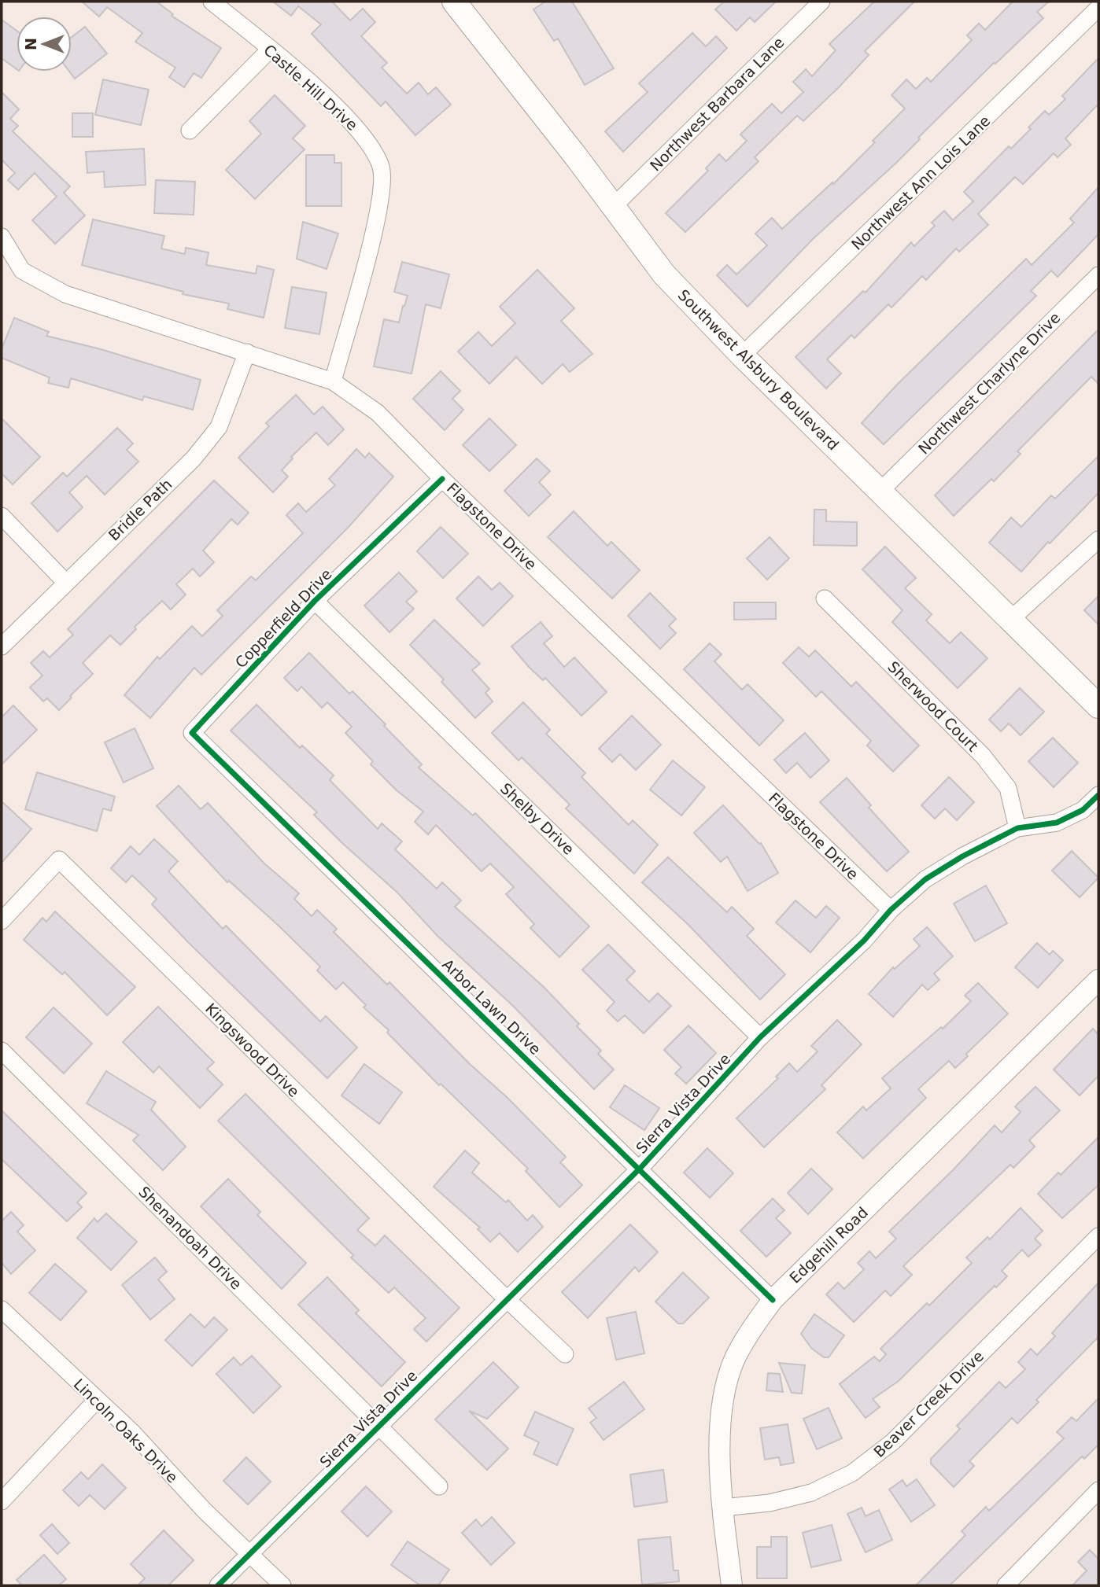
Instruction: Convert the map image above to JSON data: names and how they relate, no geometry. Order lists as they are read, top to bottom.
{
  "streets": {
    "main road": ["Southwest Alsbury Boulevard"],
    "street": [
      "Castle Hill Drive",
      "Northwest Barbara Lane",
      "Northwest Ann Lois Lane",
      "Northwest Charlyne Drive",
      "Bridle Path",
      "Flagstone Drive",
      "Copperfield Drive",
      "Sherwood Court",
      "Shelby Drive",
      "Arbor Lawn Drive",
      "Kingswood Drive",
      "Sierra Vista Drive",
      "Shenandoah Drive",
      "Edgehill Road",
      "Beaver Creek Drive",
      "Lincoln Oaks Drive"
    ]
  },
  "crossings": [
    ["Castle Hill Drive", "Flagstone Drive"],
    ["Northwest Barbara Lane", "Southwest Alsbury Boulevard"],
    ["Northwest Ann Lois Lane", "Southwest Alsbury Boulevard"],
    ["Southwest Alsbury Boulevard", "Northwest Charlyne Drive"],
    ["Bridle Path", "Flagstone Drive"],
    ["Flagstone Drive", "Copperfield Drive"],
    ["Flagstone Drive", "Sierra Vista Drive"],
    ["Copperfield Drive", "Shelby Drive"],
    ["Copperfield Drive", "Arbor Lawn Drive"],
    ["Sherwood Court", "Sierra Vista Drive"],
    ["Shelby Drive", "Sierra Vista Drive"],
    ["Arbor Lawn Drive", "Sierra Vista Drive"],
    ["Arbor Lawn Drive", "Edgehill Road"],
    ["Kingswood Drive", "Sierra Vista Drive"],
    ["Sierra Vista Drive", "Shenandoah Drive"],
    ["Sierra Vista Drive", "Lincoln Oaks Drive"],
    ["Edgehill Road", "Beaver Creek Drive"]
  ],
  "north": "left"
}
